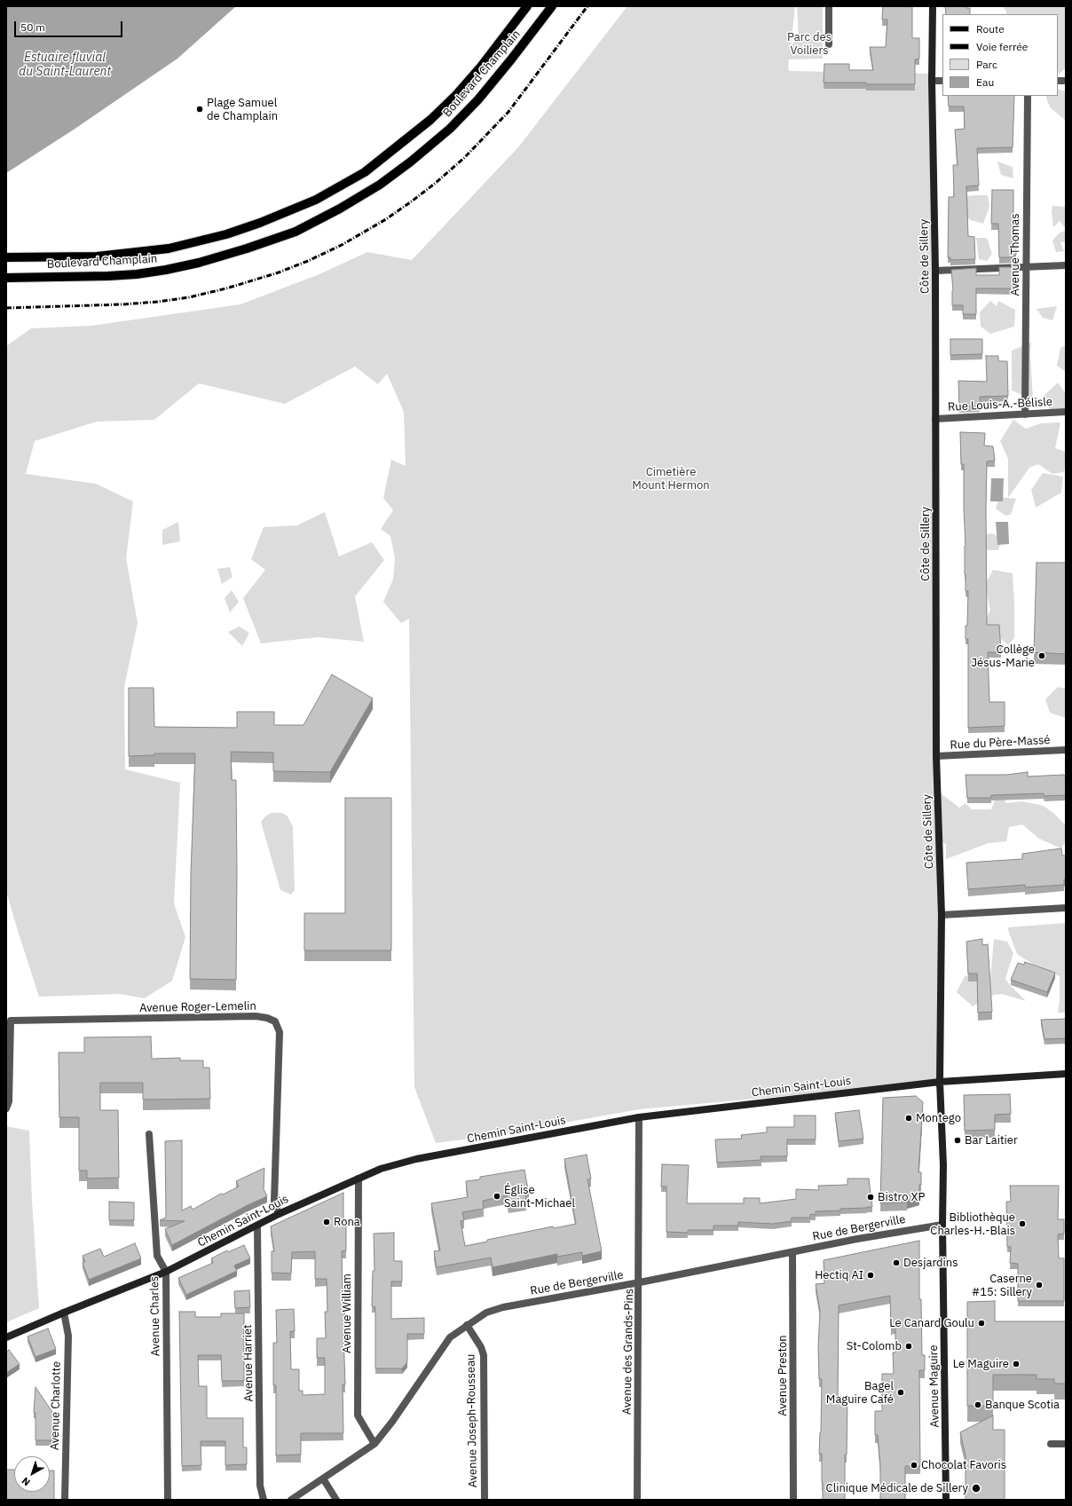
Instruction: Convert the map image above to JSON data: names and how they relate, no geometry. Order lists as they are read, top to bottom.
{
  "streets": {
    "main road": ["Boulevard Champlain"],
    "street": [
      "Avenue Thomas",
      "Côte de Sillery",
      "Rue Louis-A.-Bélisle",
      "Rue du Père-Massé",
      "Avenue Roger-Lemelin",
      "Chemin Saint-Louis",
      "Rue de Bergerville",
      "Avenue William",
      "Avenue Charles",
      "Avenue des Grands-Pins",
      "Avenue Harriet",
      "Avenue Preston",
      "Avenue Maguire",
      "Avenue Charlotte",
      "Avenue Joseph-Rousseau"
    ]
  },
  "crossings": [
    ["Avenue Thomas", "Rue Louis-A.-Bélisle"],
    ["Côte de Sillery", "Rue Louis-A.-Bélisle"],
    ["Côte de Sillery", "Rue du Père-Massé"],
    ["Côte de Sillery", "Chemin Saint-Louis"],
    ["Côte de Sillery", "Avenue Maguire"],
    ["Avenue Roger-Lemelin", "Chemin Saint-Louis"],
    ["Chemin Saint-Louis", "Avenue William"],
    ["Chemin Saint-Louis", "Avenue Charles"],
    ["Chemin Saint-Louis", "Avenue des Grands-Pins"],
    ["Chemin Saint-Louis", "Avenue Harriet"],
    ["Chemin Saint-Louis", "Avenue Maguire"],
    ["Chemin Saint-Louis", "Avenue Charlotte"],
    ["Rue de Bergerville", "Avenue William"],
    ["Rue de Bergerville", "Avenue des Grands-Pins"],
    ["Rue de Bergerville", "Avenue Preston"],
    ["Rue de Bergerville", "Avenue Maguire"],
    ["Rue de Bergerville", "Avenue Joseph-Rousseau"]
  ],
  "water": ["Estuaire fluvial du Saint-Laurent"],
  "parks": ["Parc des Voiliers", "Cimetière Mount Hermon"],
  "places": [
    "Plage Samuel de Champlain",
    "Collège Jésus-Marie",
    "Montego",
    "Bar Laitier",
    "Église Saint-Michael",
    "Bistro XP",
    "Rona",
    "Bibliothèque Charles-H.-Blais",
    "Desjardins",
    "Hectiq AI",
    "Caserne #15: Sillery",
    "Le Canard Goulu",
    "St-Colomb",
    "Le Maguire",
    "Bagel Maguire Café",
    "Banque Scotia",
    "Chocolat Favoris",
    "Clinique Médicale de Sillery"
  ],
  "legend": [
    "Route",
    "Voie ferrée",
    "Parc",
    "Eau"
  ],
  "scale_bar": "50 m",
  "north": "bottom left"
}
